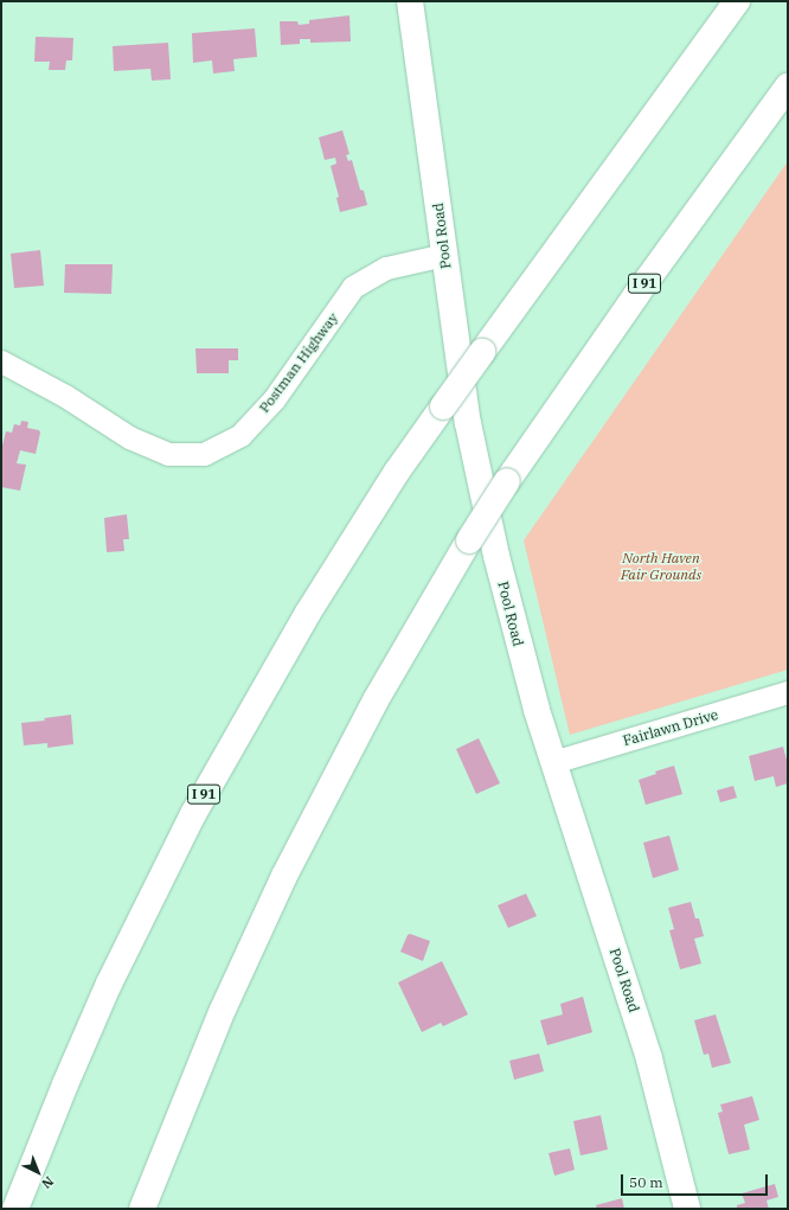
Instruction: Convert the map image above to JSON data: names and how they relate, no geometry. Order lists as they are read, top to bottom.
{
  "streets": {
    "main road": ["Pool Road", "I 91"],
    "street": ["Postman Highway", "Fairlawn Drive"]
  },
  "crossings": [
    ["Pool Road", "Postman Highway"],
    ["Pool Road", "Fairlawn Drive"]
  ],
  "parks": ["North Haven Fair Grounds"],
  "scale_bar": "50 m",
  "north": "bottom right"
}
